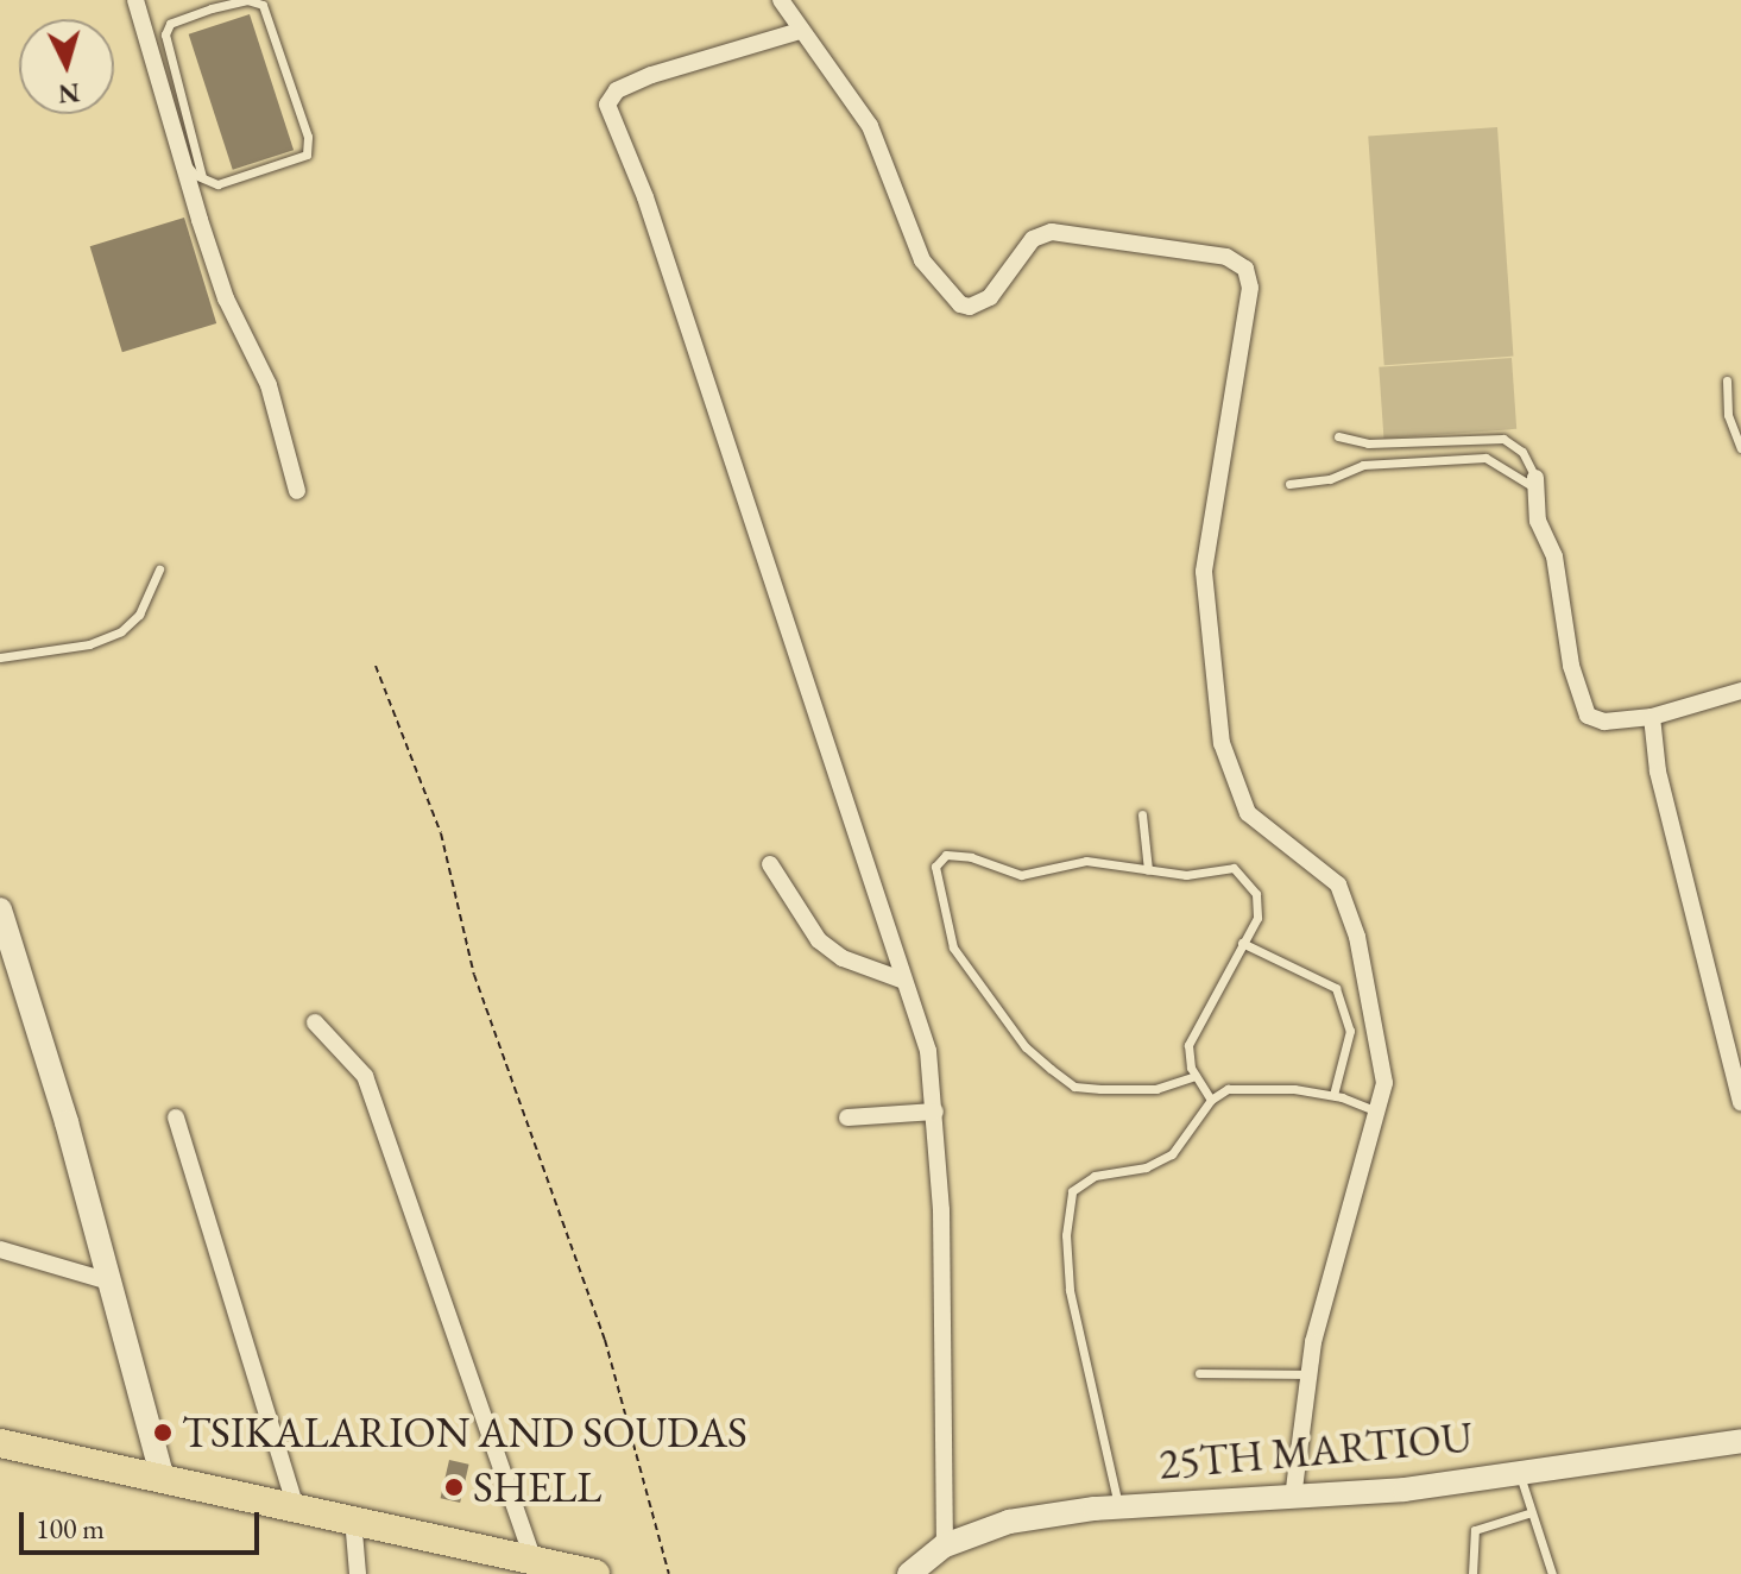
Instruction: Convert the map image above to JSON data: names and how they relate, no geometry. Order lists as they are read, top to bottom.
{
  "streets": {
    "main road": ["25TH MARTIOU"]
  },
  "places": ["TSIKALARION AND SOUDAS", "SHELL"],
  "scale_bar": "100 m",
  "north": "bottom"
}
